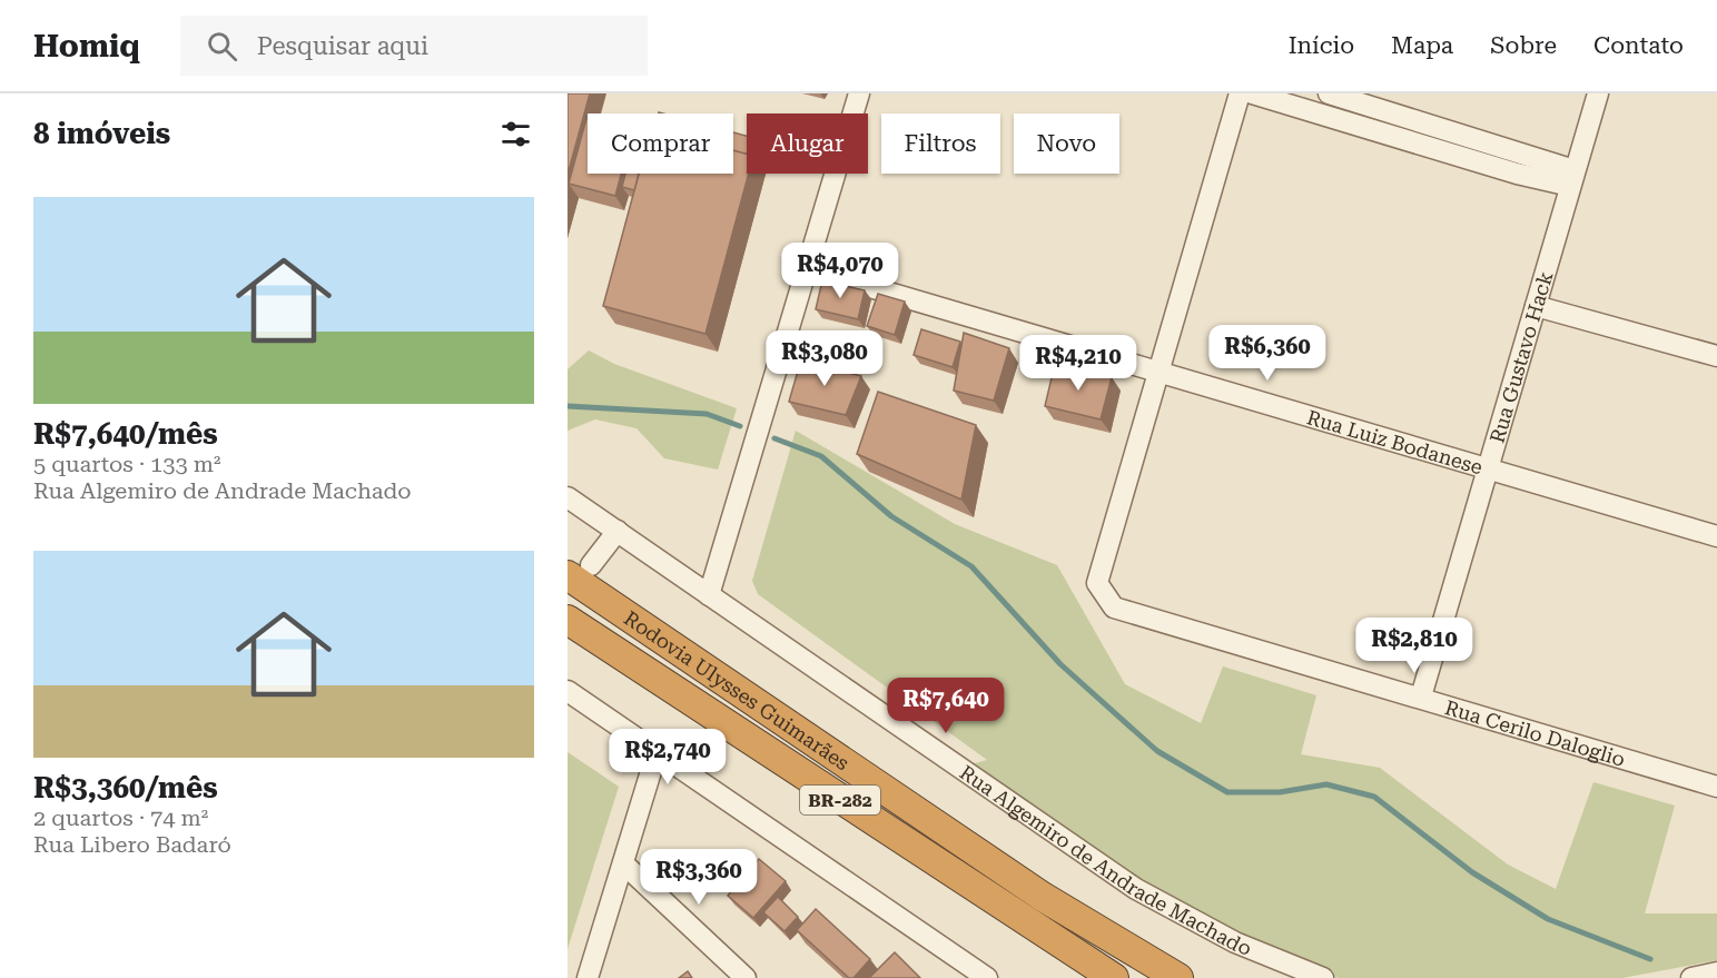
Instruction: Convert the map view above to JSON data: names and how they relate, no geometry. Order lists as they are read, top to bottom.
{
  "streets": {
    "highway": ["Rodovia Ulysses Guimarães", "BR-282"],
    "street": [
      "Rua Gustavo Hack",
      "Rua Luiz Bodanese",
      "Rua Cerilo Daloglio",
      "Rua Algemiro de Andrade Machado"
    ]
  },
  "crossings": [
    ["Rua Gustavo Hack", "Rua Luiz Bodanese"],
    ["Rua Gustavo Hack", "Rua Cerilo Daloglio"],
    ["Rua Luiz Bodanese", "Rua Cerilo Daloglio"]
  ],
  "page": {
    "header": "Homiq",
    "search": "Pesquisar aqui",
    "nav": [
      "Início",
      "Mapa",
      "Sobre",
      "Contato"
    ],
    "heading": "8 imóveis",
    "chip": [
      "Comprar",
      "Alugar",
      "Filtros",
      "Novo"
    ],
    "list": [
      {
        "name": "R$7,640/mês",
        "note": "5 quartos · 133 m² · Rua Algemiro de Andrade Machado"
      },
      {
        "name": "R$3,360/mês",
        "note": "2 quartos · 74 m² · Rua Libero Badaró"
      }
    ],
    "price": [
      "R$4,070",
      "R$6,360",
      "R$3,080",
      "R$4,210",
      "R$2,810",
      "R$7,640",
      "R$2,740",
      "R$3,360"
    ]
  }
}
